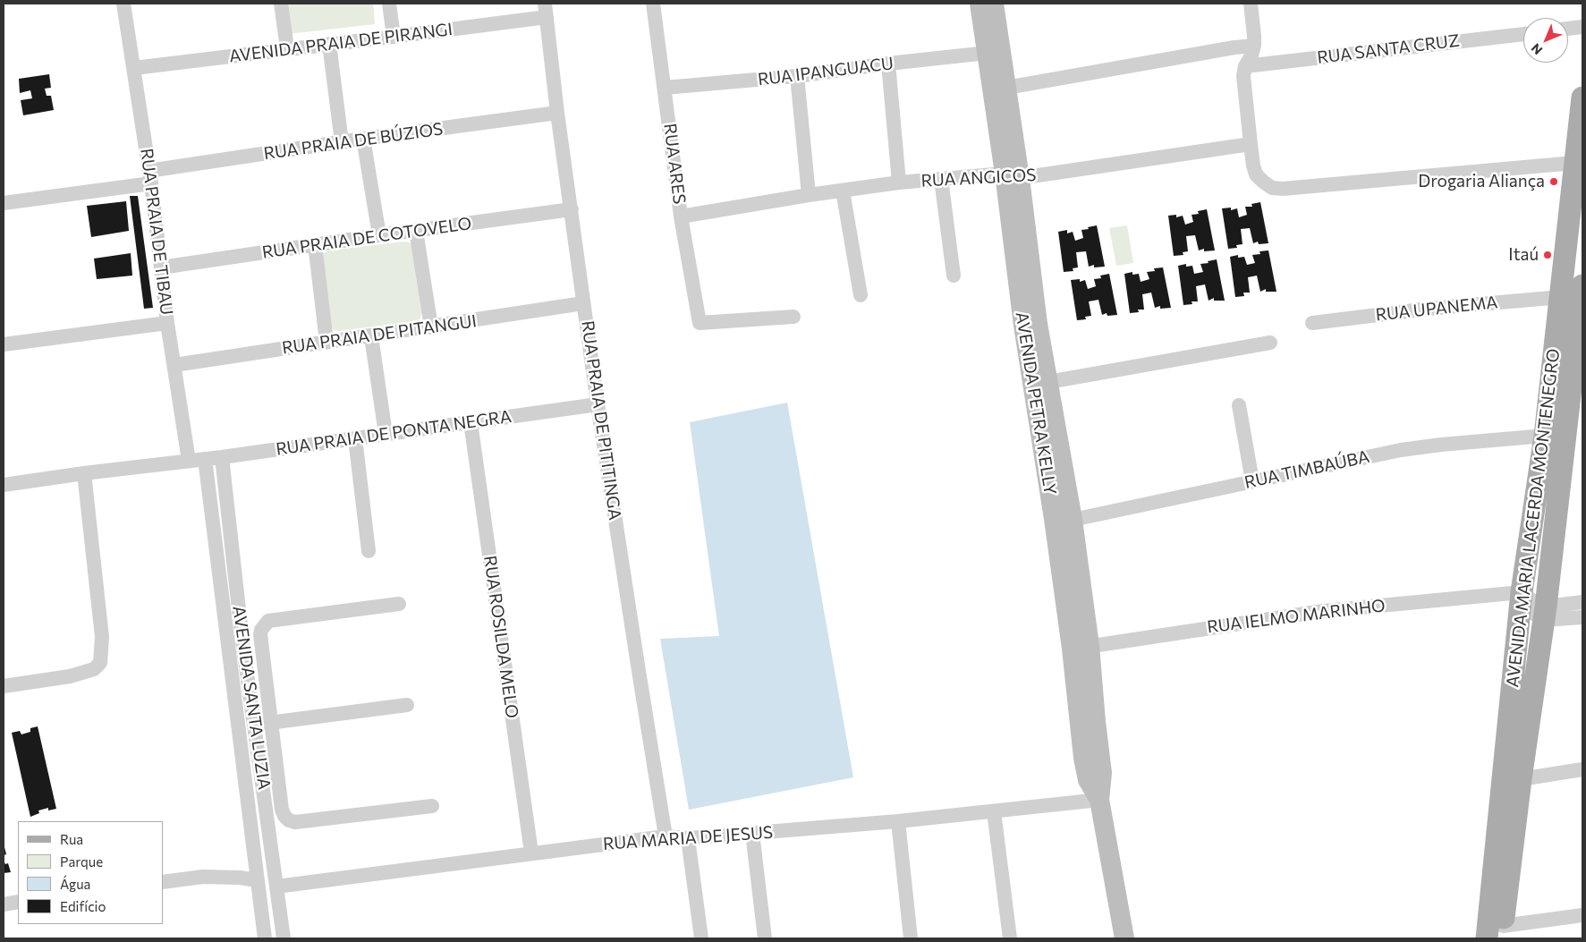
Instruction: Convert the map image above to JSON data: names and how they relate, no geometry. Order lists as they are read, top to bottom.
{
  "streets": {
    "main road": ["AVENIDA MARIA LACERDA MONTENEGRO"],
    "street": [
      "AVENIDA PRAIA DE PIRANGI",
      "RUA SANTA CRUZ",
      "RUA IPANGUACU",
      "RUA PRAIA DE BÚZIOS",
      "RUA ARES",
      "RUA ANGICOS",
      "RUA PRAIA DE TIBAU",
      "RUA PRAIA DE COTOVELO",
      "RUA UPANEMA",
      "RUA PRAIA DE PITANGUI",
      "AVENIDA PETRA KELLY",
      "RUA PRAIA DE PITITINGA",
      "RUA PRAIA DE PONTA NEGRA",
      "RUA TIMBAÚBA",
      "RUA IELMO MARINHO",
      "RUA ROSILDA MELO",
      "AVENIDA SANTA LUZIA",
      "RUA MARIA DE JESUS"
    ]
  },
  "crossings": [
    ["AVENIDA PRAIA DE PIRANGI", "RUA PRAIA DE TIBAU"],
    ["AVENIDA PRAIA DE PIRANGI", "RUA PRAIA DE PITITINGA"],
    ["RUA IPANGUACU", "RUA ARES"],
    ["RUA IPANGUACU", "AVENIDA PETRA KELLY"],
    ["RUA PRAIA DE BÚZIOS", "RUA PRAIA DE TIBAU"],
    ["RUA PRAIA DE BÚZIOS", "RUA PRAIA DE PITITINGA"],
    ["RUA ARES", "RUA ANGICOS"],
    ["RUA ANGICOS", "AVENIDA PETRA KELLY"],
    ["RUA PRAIA DE TIBAU", "RUA PRAIA DE COTOVELO"],
    ["RUA PRAIA DE TIBAU", "RUA PRAIA DE PITANGUI"],
    ["RUA PRAIA DE TIBAU", "RUA PRAIA DE PONTA NEGRA"],
    ["RUA PRAIA DE COTOVELO", "RUA PRAIA DE PITITINGA"],
    ["RUA UPANEMA", "AVENIDA MARIA LACERDA MONTENEGRO"],
    ["RUA PRAIA DE PITANGUI", "RUA PRAIA DE PITITINGA"],
    ["AVENIDA PETRA KELLY", "RUA TIMBAÚBA"],
    ["AVENIDA PETRA KELLY", "RUA IELMO MARINHO"],
    ["AVENIDA PETRA KELLY", "RUA MARIA DE JESUS"],
    ["RUA PRAIA DE PITITINGA", "RUA PRAIA DE PONTA NEGRA"],
    ["RUA PRAIA DE PITITINGA", "RUA MARIA DE JESUS"],
    ["RUA PRAIA DE PONTA NEGRA", "RUA ROSILDA MELO"],
    ["RUA PRAIA DE PONTA NEGRA", "AVENIDA SANTA LUZIA"],
    ["RUA TIMBAÚBA", "AVENIDA MARIA LACERDA MONTENEGRO"],
    ["AVENIDA MARIA LACERDA MONTENEGRO", "RUA IELMO MARINHO"],
    ["RUA ROSILDA MELO", "RUA MARIA DE JESUS"],
    ["AVENIDA SANTA LUZIA", "RUA MARIA DE JESUS"]
  ],
  "places": ["Drogaria Aliança", "Itaú"],
  "legend": [
    "Rua",
    "Parque",
    "Água",
    "Edifício"
  ],
  "north": "bottom left"
}
